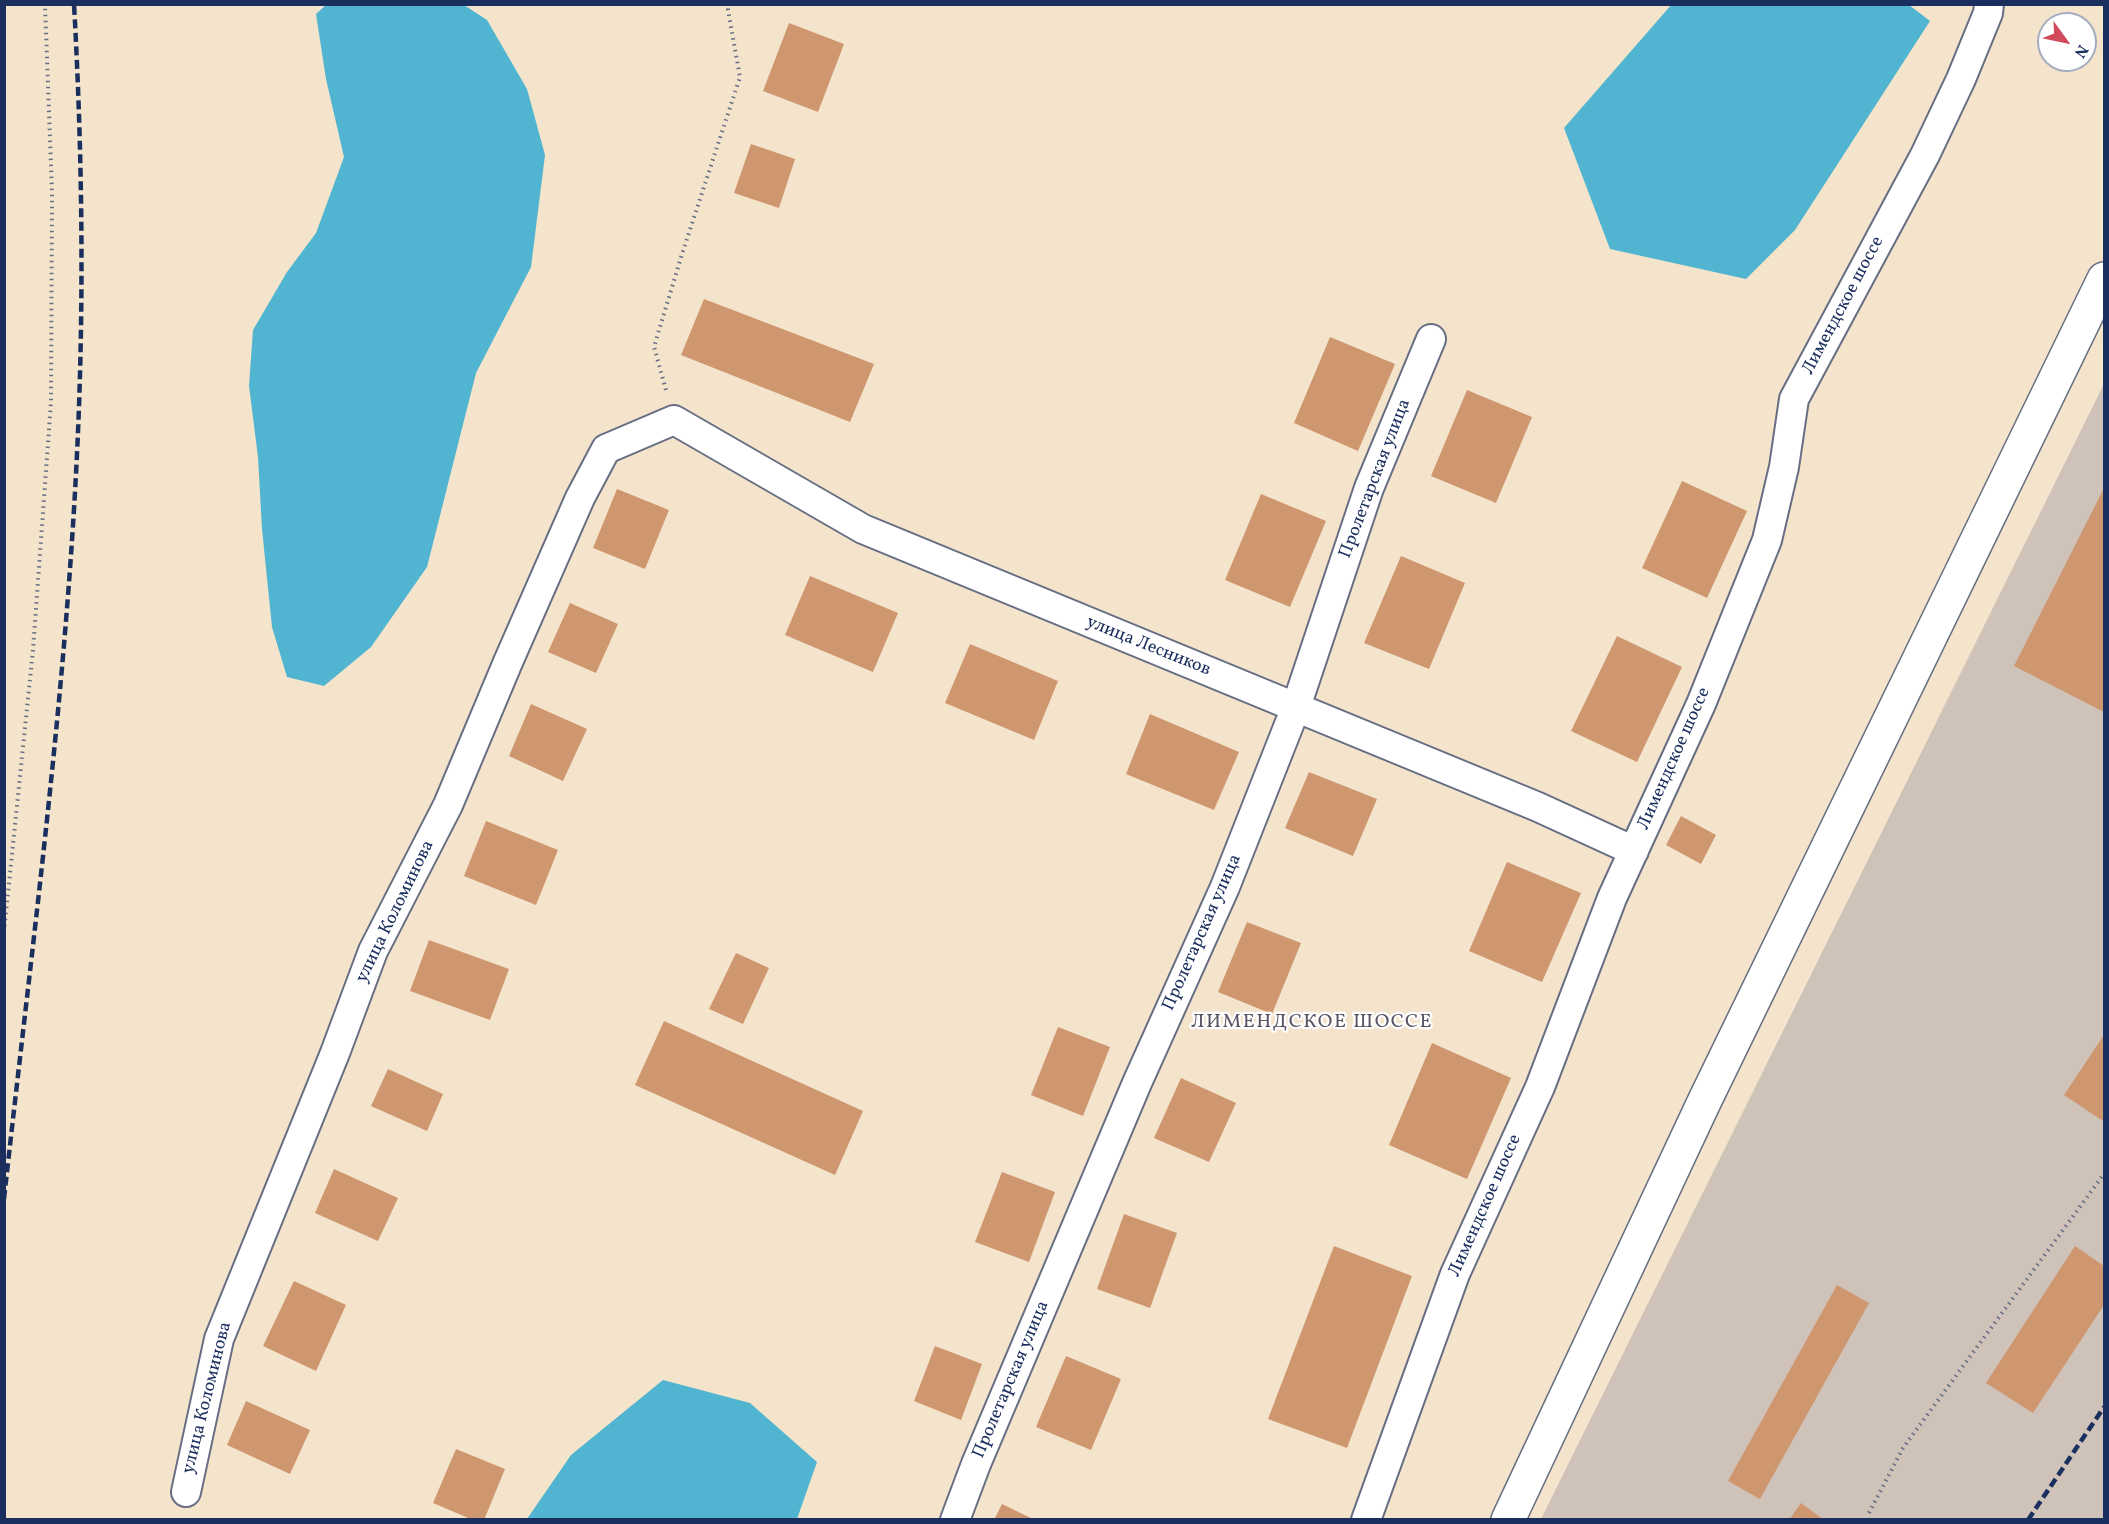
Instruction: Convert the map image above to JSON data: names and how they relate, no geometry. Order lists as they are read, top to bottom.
{
  "streets": {
    "street": [
      "Лимендское шоссе",
      "Пролетарская улица",
      "улица Лесников",
      "улица Коломинова"
    ]
  },
  "crossings": [
    ["Лимендское шоссе", "улица Лесников"],
    ["Пролетарская улица", "улица Лесников"],
    ["улица Лесников", "улица Коломинова"]
  ],
  "districts": ["ЛИМЕНДСКОЕ ШОССЕ"],
  "north": "bottom right"
}
